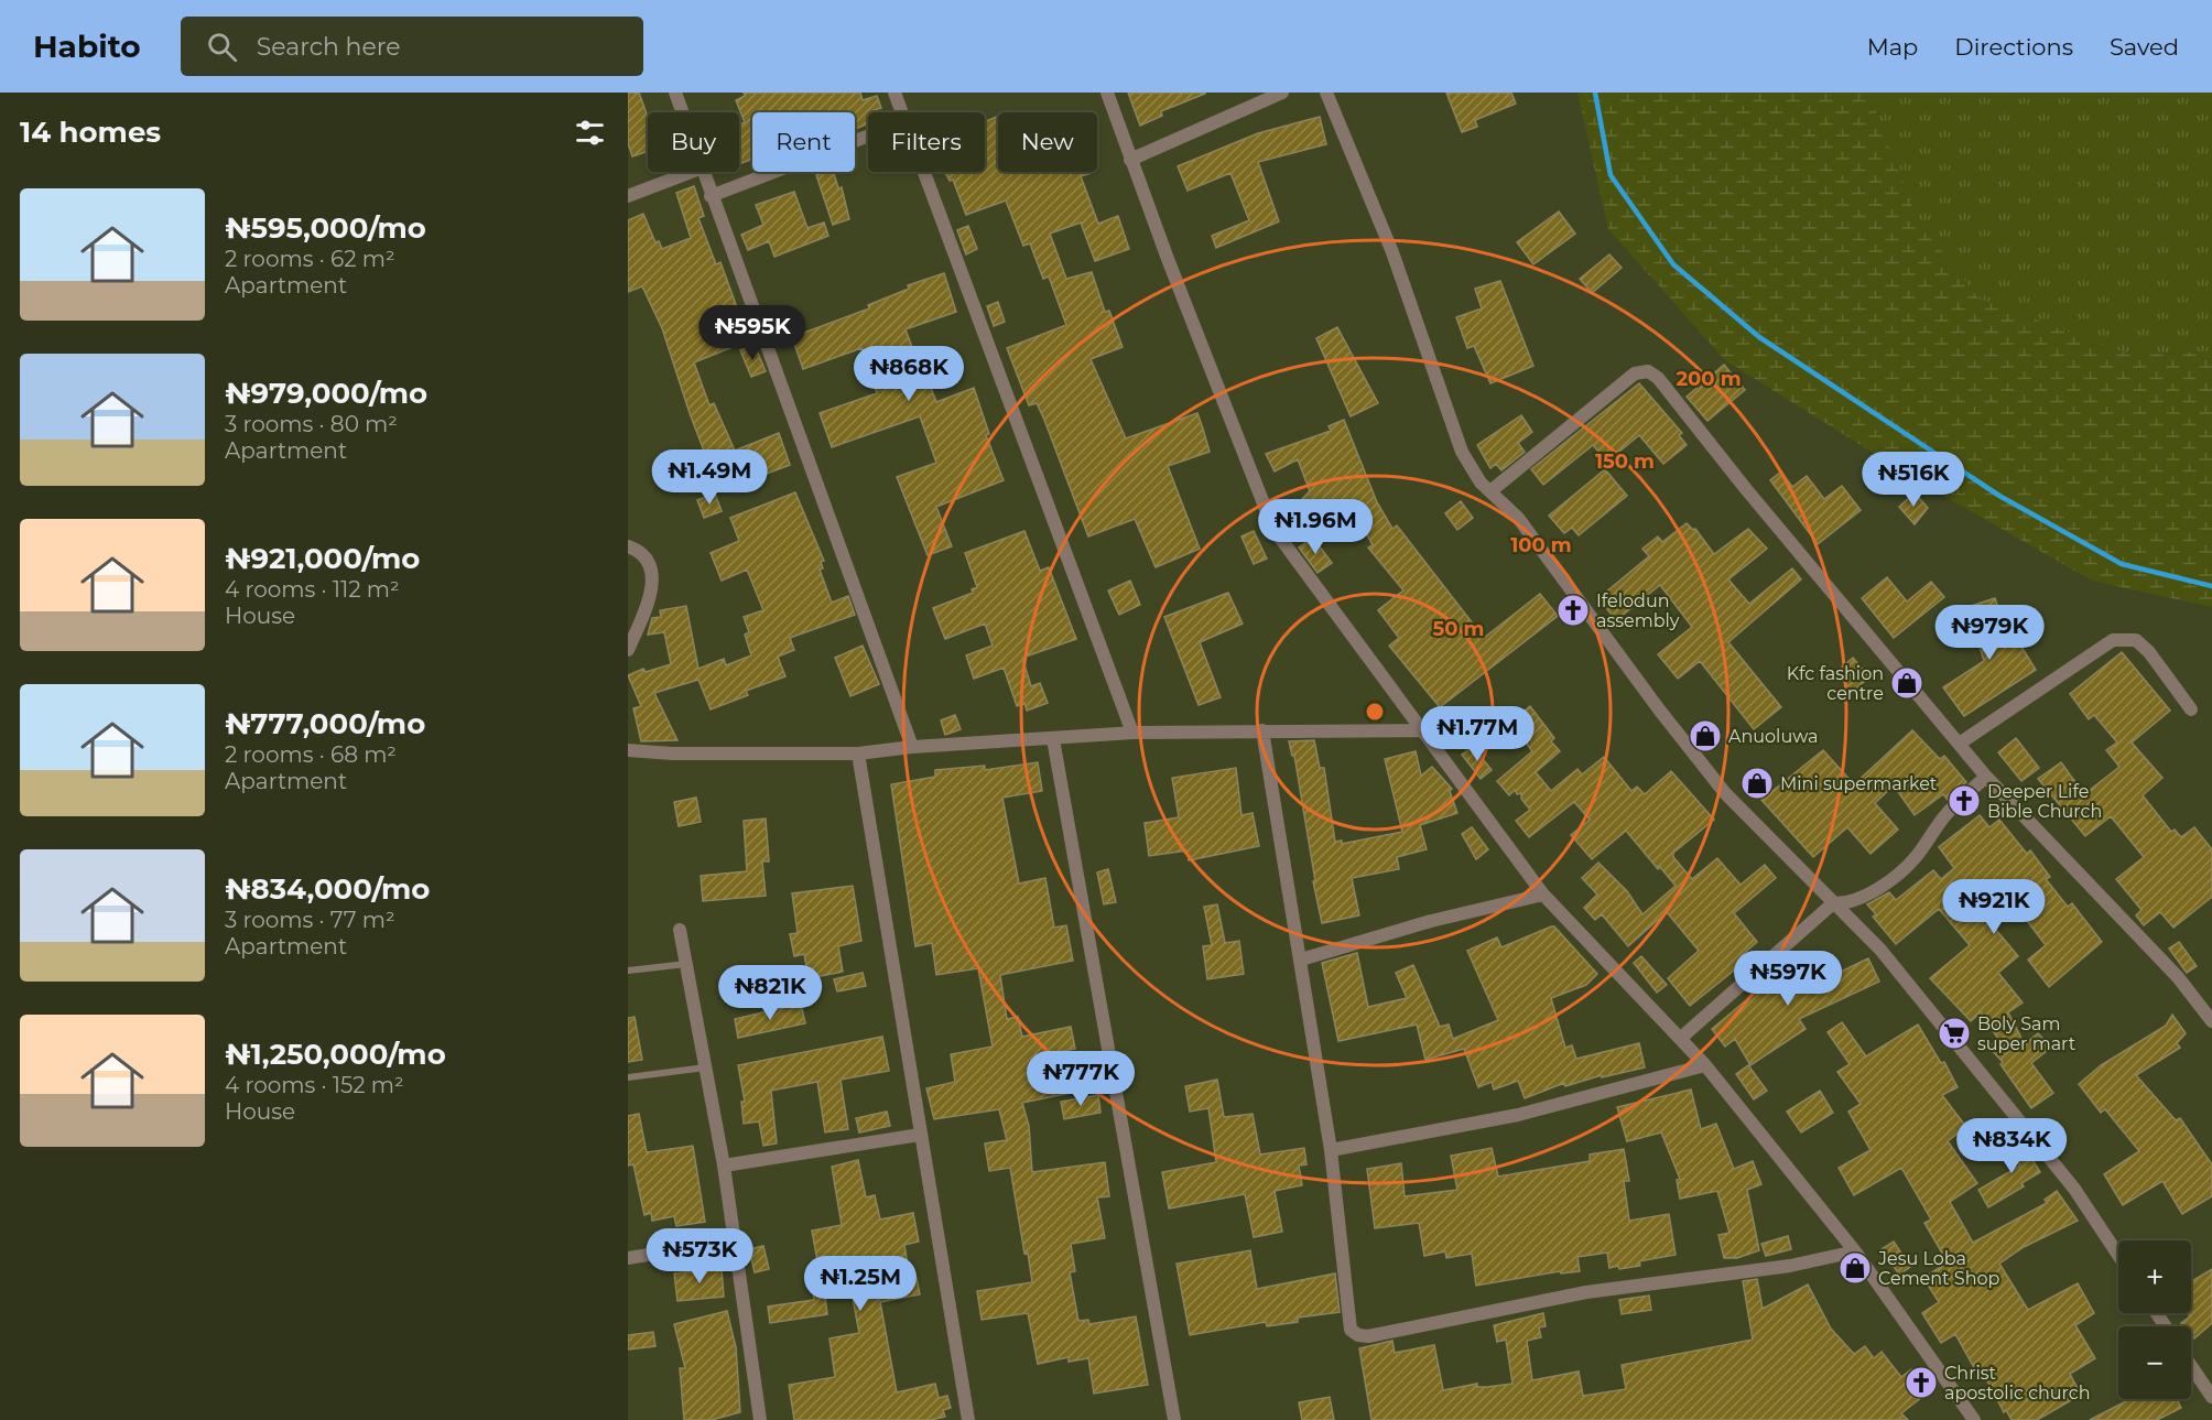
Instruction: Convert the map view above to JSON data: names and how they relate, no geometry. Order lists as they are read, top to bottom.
{
  "places": {
    "church": ["Ifelodun assembly", "Deeper Life Bible Church", "Christ apostolic church"],
    "shop": [
      "Kfc fashion centre",
      "Anuoluwa",
      "Mini supermarket",
      "Jesu Loba Cement Shop"
    ],
    "supermarket": ["Boly Sam super mart"]
  },
  "page": {
    "header": "Habito",
    "search": "Search here",
    "nav": ["Map", "Directions", "Saved"],
    "heading": "14 homes",
    "chip": [
      "Buy",
      "Rent",
      "Filters",
      "New"
    ],
    "list": [
      {
        "name": "₦595,000/mo",
        "note": "2 rooms · 62 m² · Apartment"
      },
      {
        "name": "₦979,000/mo",
        "note": "3 rooms · 80 m² · Apartment"
      },
      {
        "name": "₦921,000/mo",
        "note": "4 rooms · 112 m² · House"
      },
      {
        "name": "₦777,000/mo",
        "note": "2 rooms · 68 m² · Apartment"
      },
      {
        "name": "₦834,000/mo",
        "note": "3 rooms · 77 m² · Apartment"
      },
      {
        "name": "₦1,250,000/mo",
        "note": "4 rooms · 152 m² · House"
      }
    ],
    "price": [
      "₦595K",
      "₦868K",
      "₦1.49M",
      "₦516K",
      "₦1.96M",
      "₦979K",
      "₦1.77M",
      "₦921K",
      "₦597K",
      "₦821K",
      "₦777K",
      "₦834K",
      "₦573K",
      "₦1.25M"
    ],
    "map_buttons": ["+", "−"]
  },
  "rings": [
    "200 m",
    "150 m",
    "100 m",
    "50 m"
  ]
}
